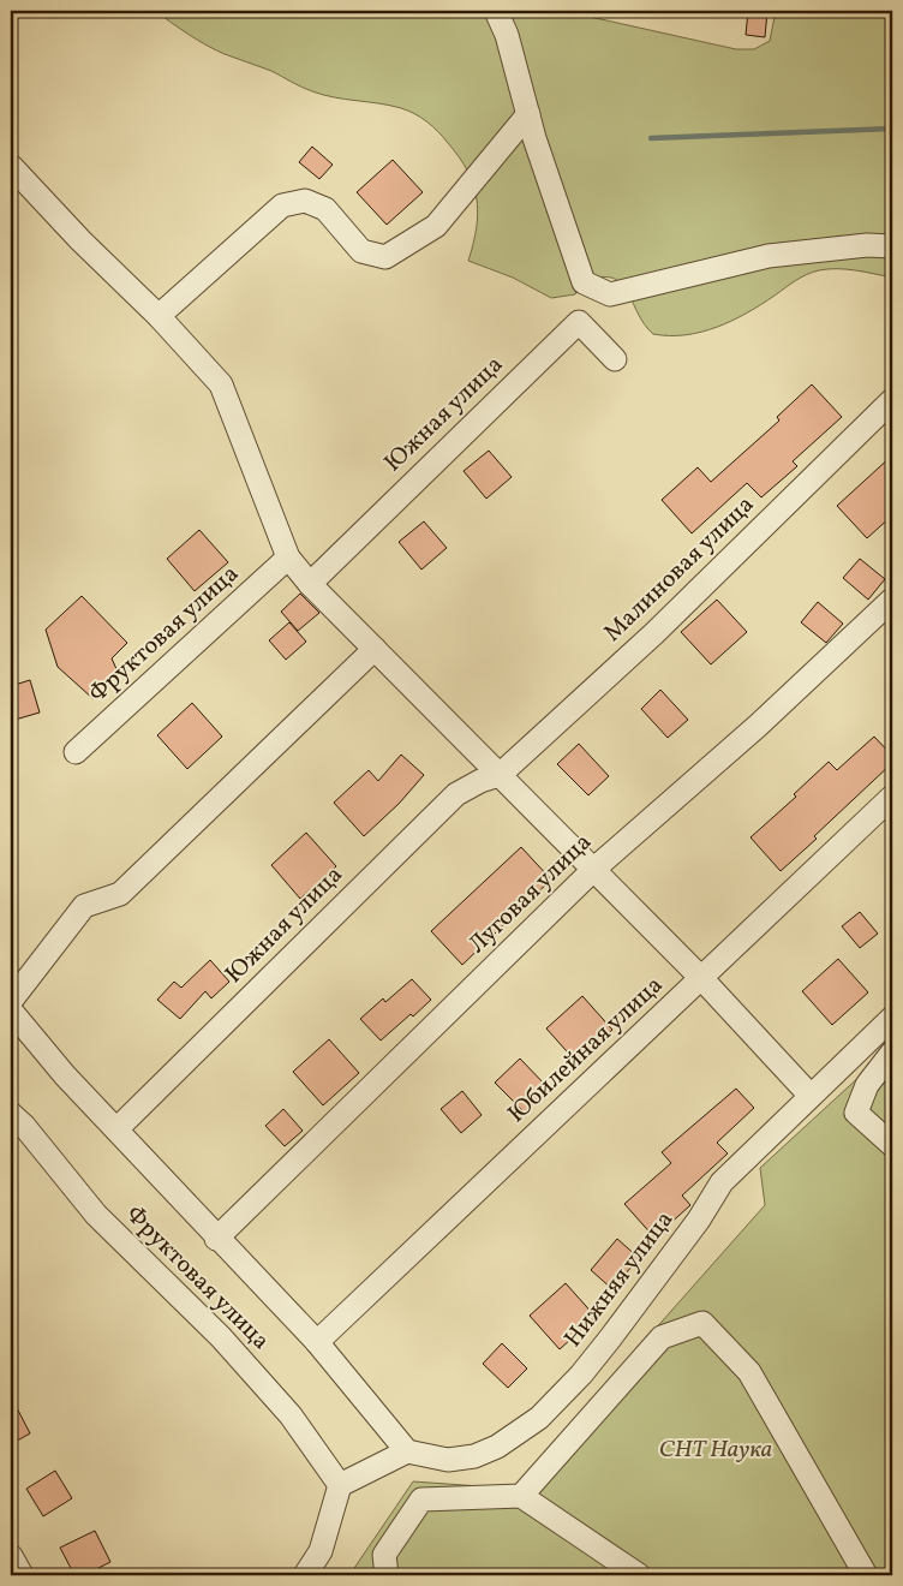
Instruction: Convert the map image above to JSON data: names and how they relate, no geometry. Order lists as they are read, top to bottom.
{
  "streets": {
    "street": [
      "Южная улица",
      "Малиновая улица",
      "Фруктовая улица",
      "Луговая улица",
      "Юбилейная улица",
      "Нижняя улица"
    ]
  },
  "crossings": [
    ["Южная улица", "Малиновая улица"]
  ],
  "parks": ["СНТ Наука"]
}
